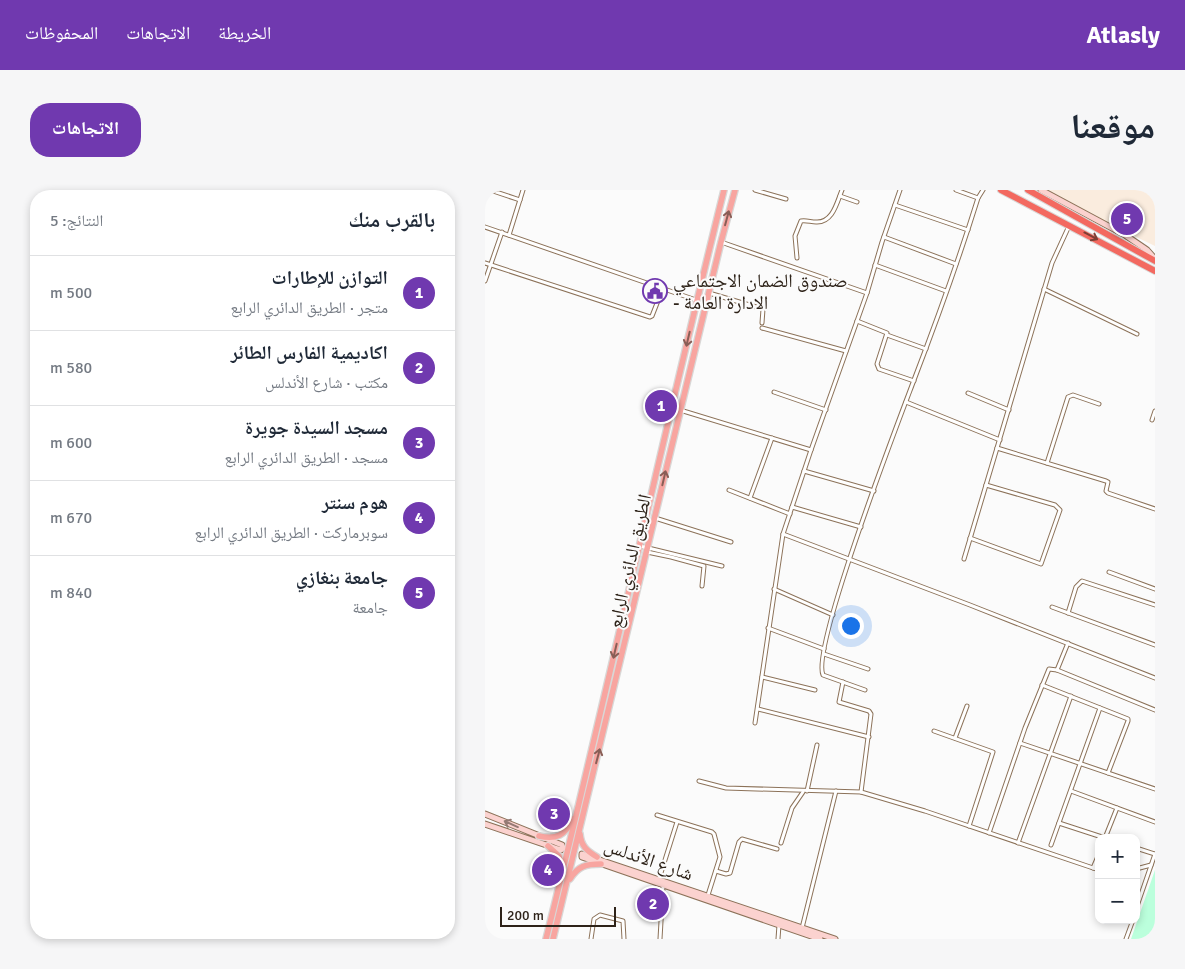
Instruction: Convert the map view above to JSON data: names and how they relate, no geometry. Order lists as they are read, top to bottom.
{
  "streets": {
    "main road": ["الطريق الدائري الرابع", "شارع الأندلس"]
  },
  "places": {
    "public building": ["صندوق الضمان الاجتماعي - الادارة العامة"]
  },
  "scale_bar": "200 m",
  "page": {
    "header": "Atlasly",
    "nav": ["الخريطة", "الاتجاهات", "المحفوظات"],
    "title": "موقعنا",
    "buttons": "الاتجاهات",
    "heading": ["بالقرب منك", "النتائج: 5"],
    "pins": [
      "5",
      "1",
      "3",
      "4",
      "2"
    ],
    "list": [
      {
        "mark": "1",
        "name": "التوازن للإطارات",
        "note": "متجر · الطريق الدائري الرابع",
        "value": "500 m"
      },
      {
        "mark": "2",
        "name": "اكاديمية الفارس الطائر",
        "note": "مكتب · شارع الأندلس",
        "value": "580 m"
      },
      {
        "mark": "3",
        "name": "مسجد السيدة جويرة",
        "note": "مسجد · الطريق الدائري الرابع",
        "value": "600 m"
      },
      {
        "mark": "4",
        "name": "هوم سنتر",
        "note": "سوبرماركت · الطريق الدائري الرابع",
        "value": "670 m"
      },
      {
        "mark": "5",
        "name": "جامعة بنغازي",
        "note": "جامعة",
        "value": "840 m"
      }
    ],
    "map_buttons": ["+", "−"],
    "scale": "200 m"
  }
}
